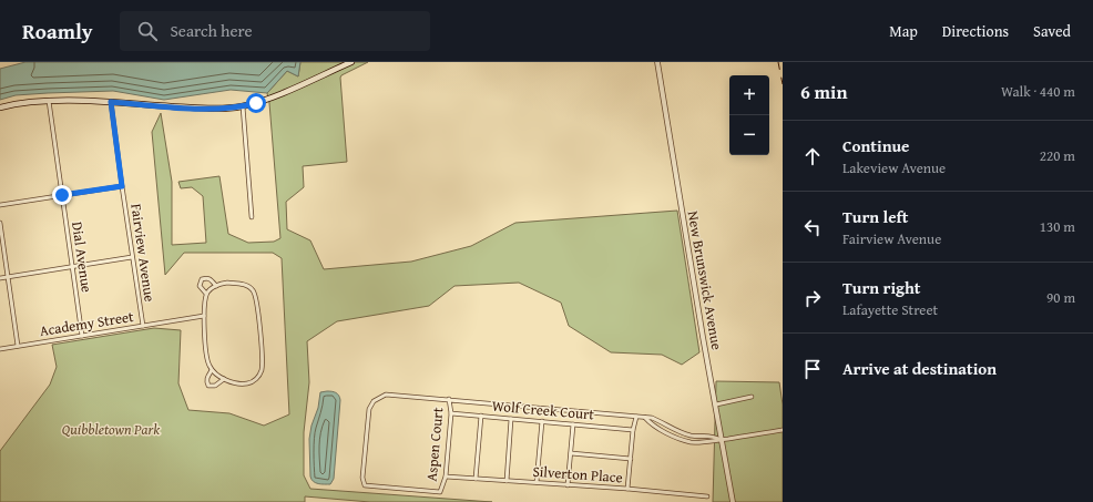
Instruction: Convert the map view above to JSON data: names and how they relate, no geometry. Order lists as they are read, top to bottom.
{
  "streets": {
    "street": [
      "Fairview Avenue",
      "Dial Avenue",
      "New Brunswick Avenue",
      "Academy Street",
      "Wolf Creek Court",
      "Aspen Court",
      "Silverton Place"
    ]
  },
  "crossings": [
    ["Fairview Avenue", "Academy Street"],
    ["Dial Avenue", "Academy Street"],
    ["New Brunswick Avenue", "Aspen Court"],
    ["Wolf Creek Court", "Aspen Court"],
    ["Aspen Court", "Silverton Place"]
  ],
  "parks": ["Quibbletown Park"],
  "page": {
    "header": "Roamly",
    "search": "Search here",
    "nav": ["Map", "Directions", "Saved"],
    "heading": ["6 min", "Walk · 440 m"],
    "map_buttons": ["+", "−"],
    "list": [
      ["Continue", "Lakeview Avenue", "220 m"],
      ["Turn left", "Fairview Avenue", "130 m"],
      ["Turn right", "Lafayette Street", "90 m"],
      "Arrive at destination"
    ]
  }
}
